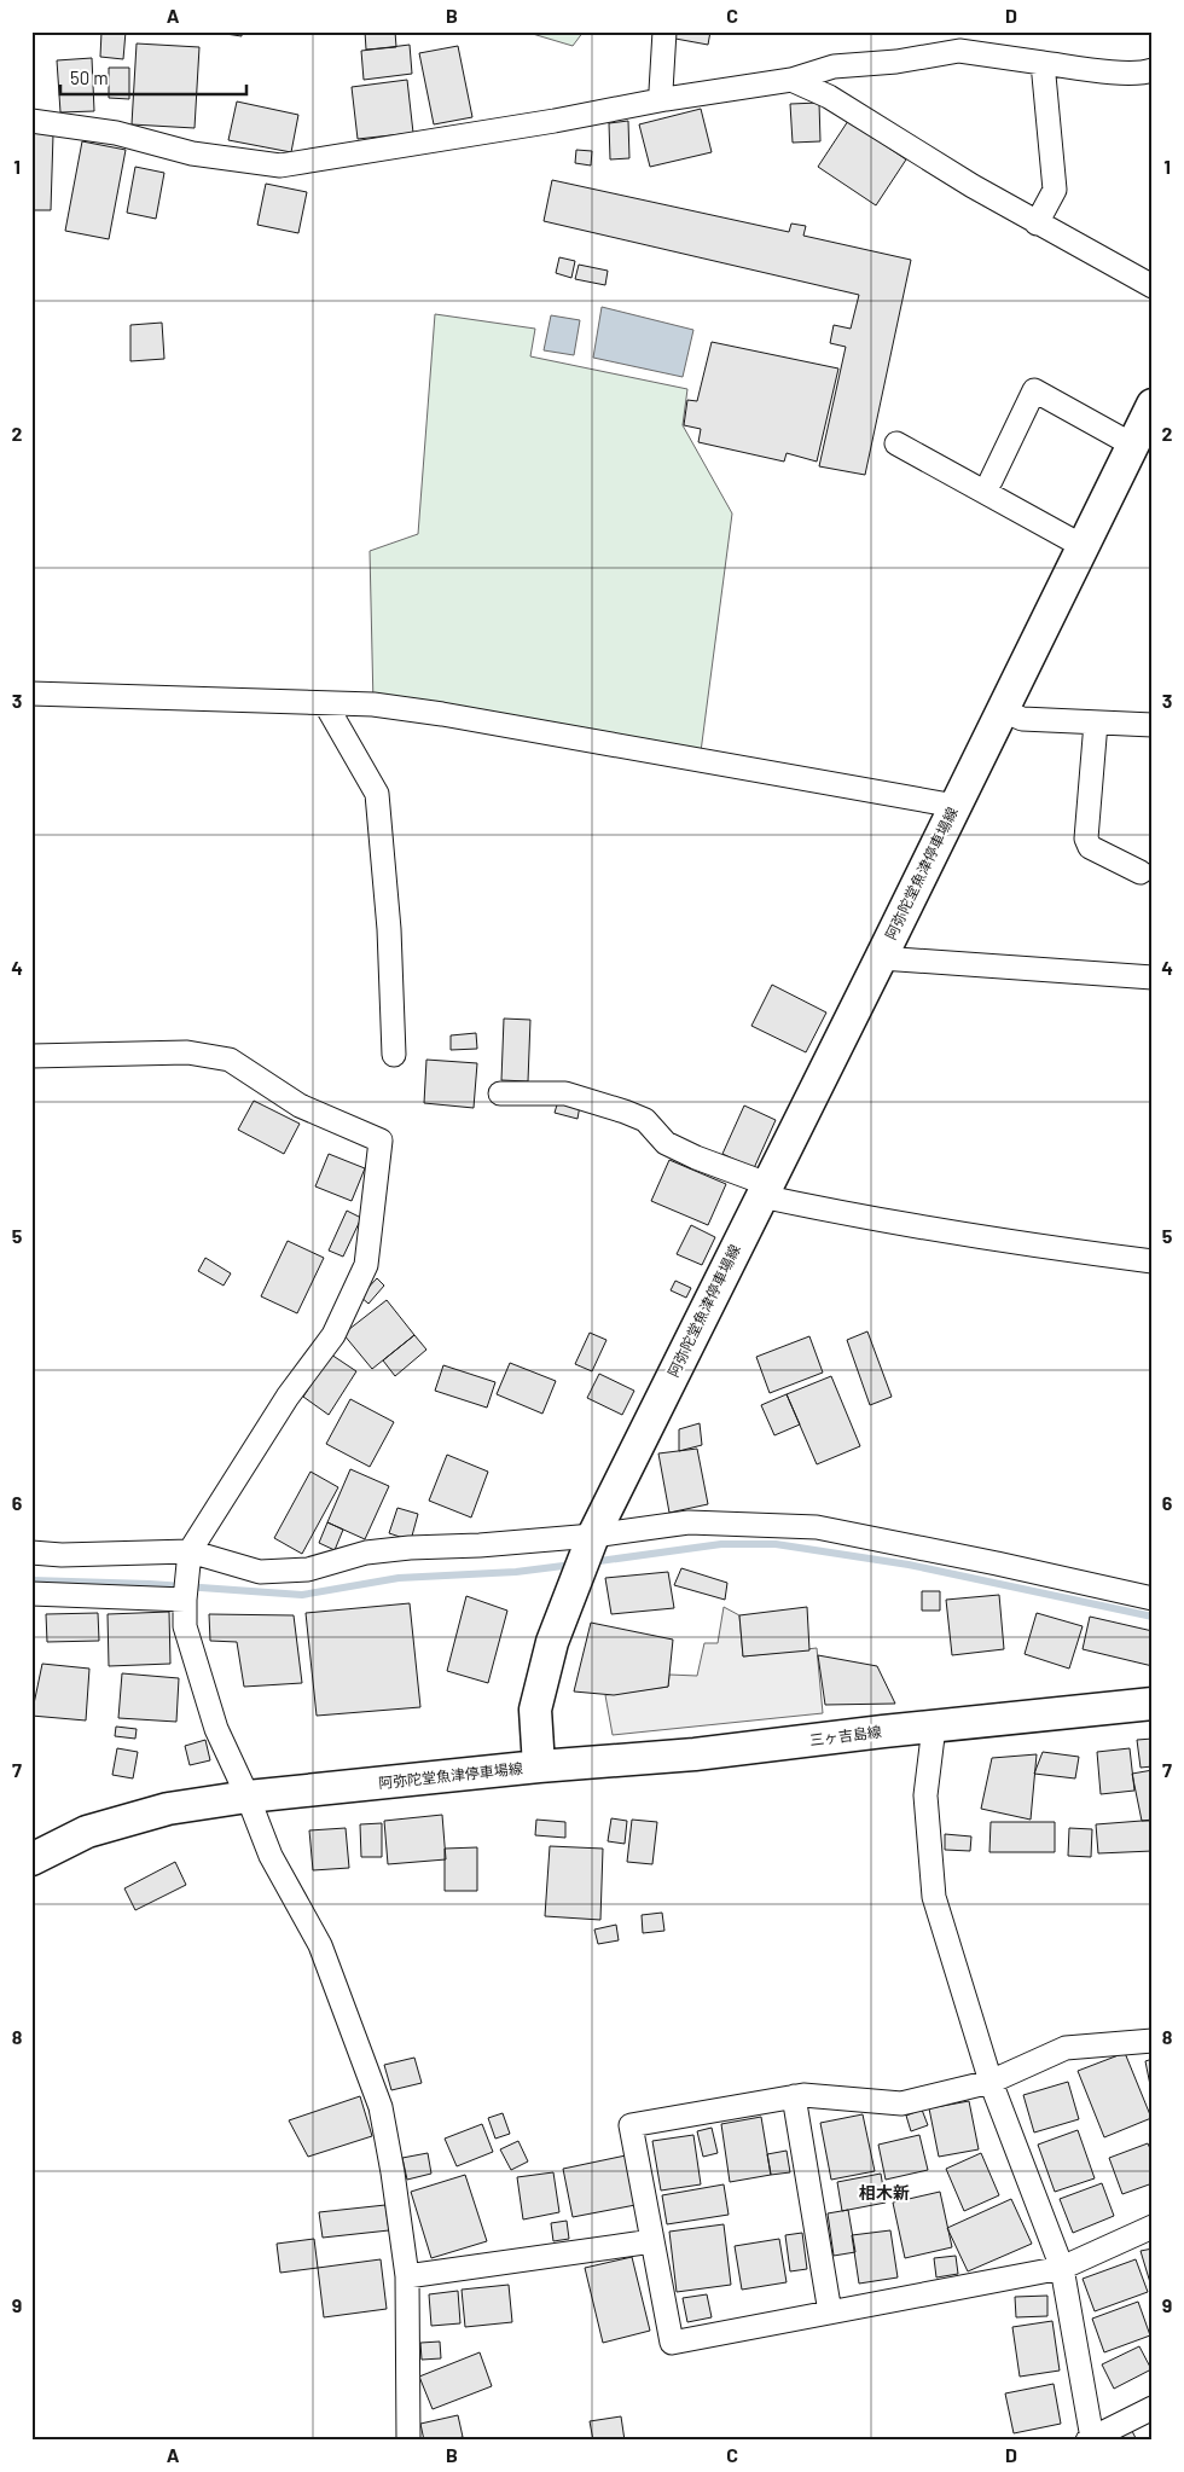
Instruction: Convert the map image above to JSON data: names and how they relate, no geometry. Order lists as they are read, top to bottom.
{
  "streets": {
    "main road": ["阿弥陀堂魚津停車場線", "三ヶ吉島線"]
  },
  "crossings": [
    ["阿弥陀堂魚津停車場線", "三ヶ吉島線"]
  ],
  "districts": ["相木新"],
  "scale_bar": "50 m",
  "grid": {
    "columns": [
      "A",
      "B",
      "C",
      "D"
    ],
    "rows": [
      "1",
      "2",
      "3",
      "4",
      "5",
      "6",
      "7",
      "8",
      "9"
    ]
  }
}
